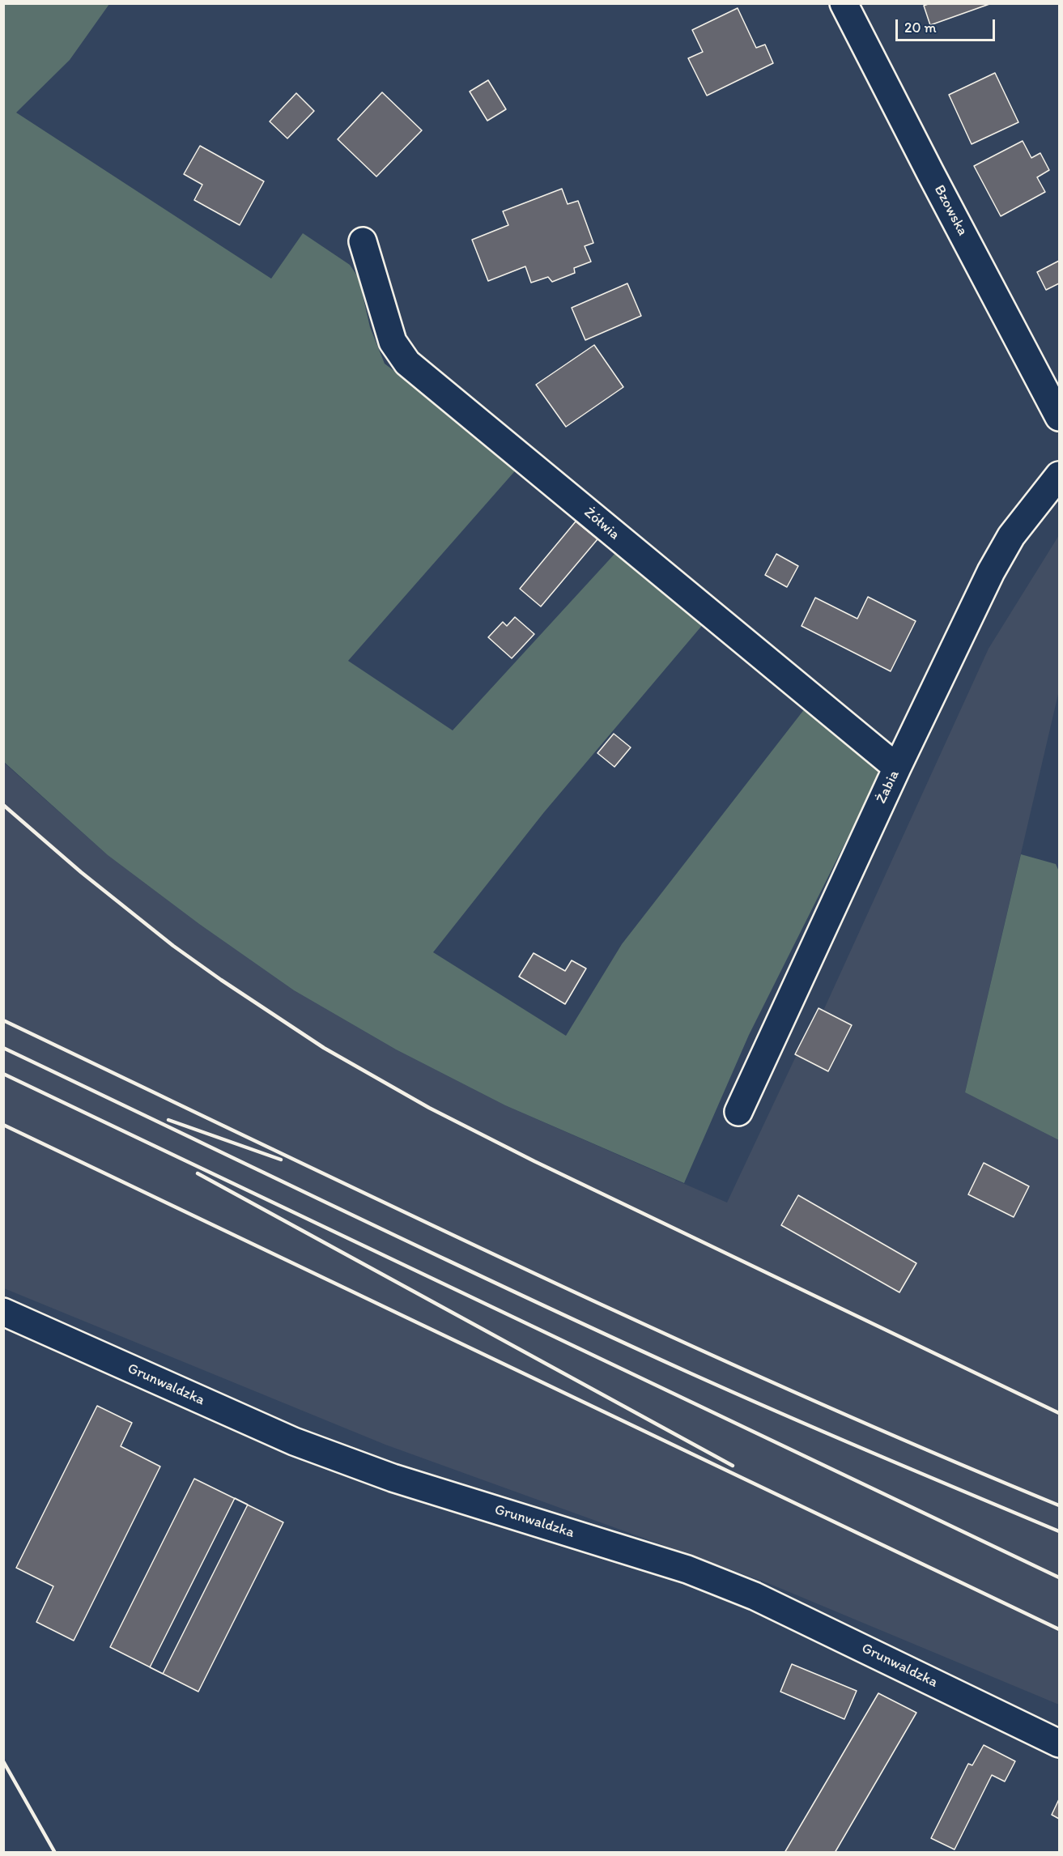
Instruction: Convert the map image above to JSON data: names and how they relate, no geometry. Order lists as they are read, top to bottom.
{
  "streets": {
    "street": [
      "Bzowska",
      "Żółwia",
      "Żabia",
      "Grunwaldzka"
    ]
  },
  "crossings": [
    ["Żółwia", "Żabia"]
  ],
  "scale_bar": "20 m"
}
